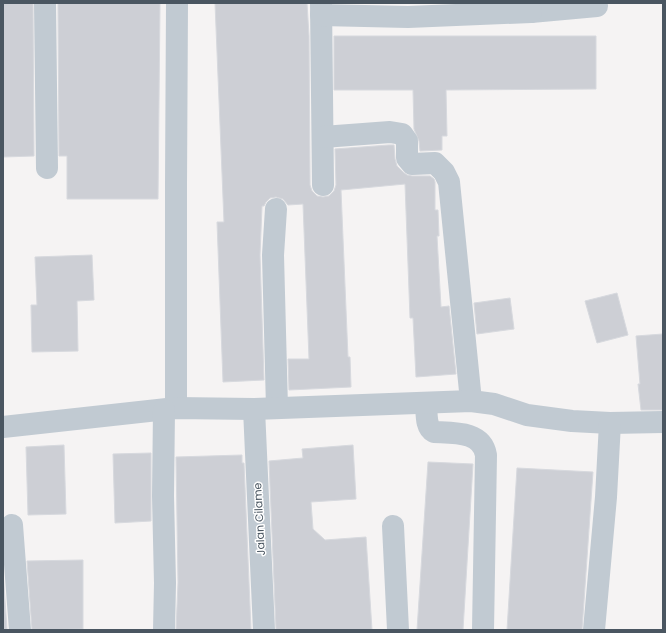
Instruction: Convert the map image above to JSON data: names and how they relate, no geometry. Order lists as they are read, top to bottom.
{
  "streets": {
    "street": ["Jalan Cilame"]
  }
}
